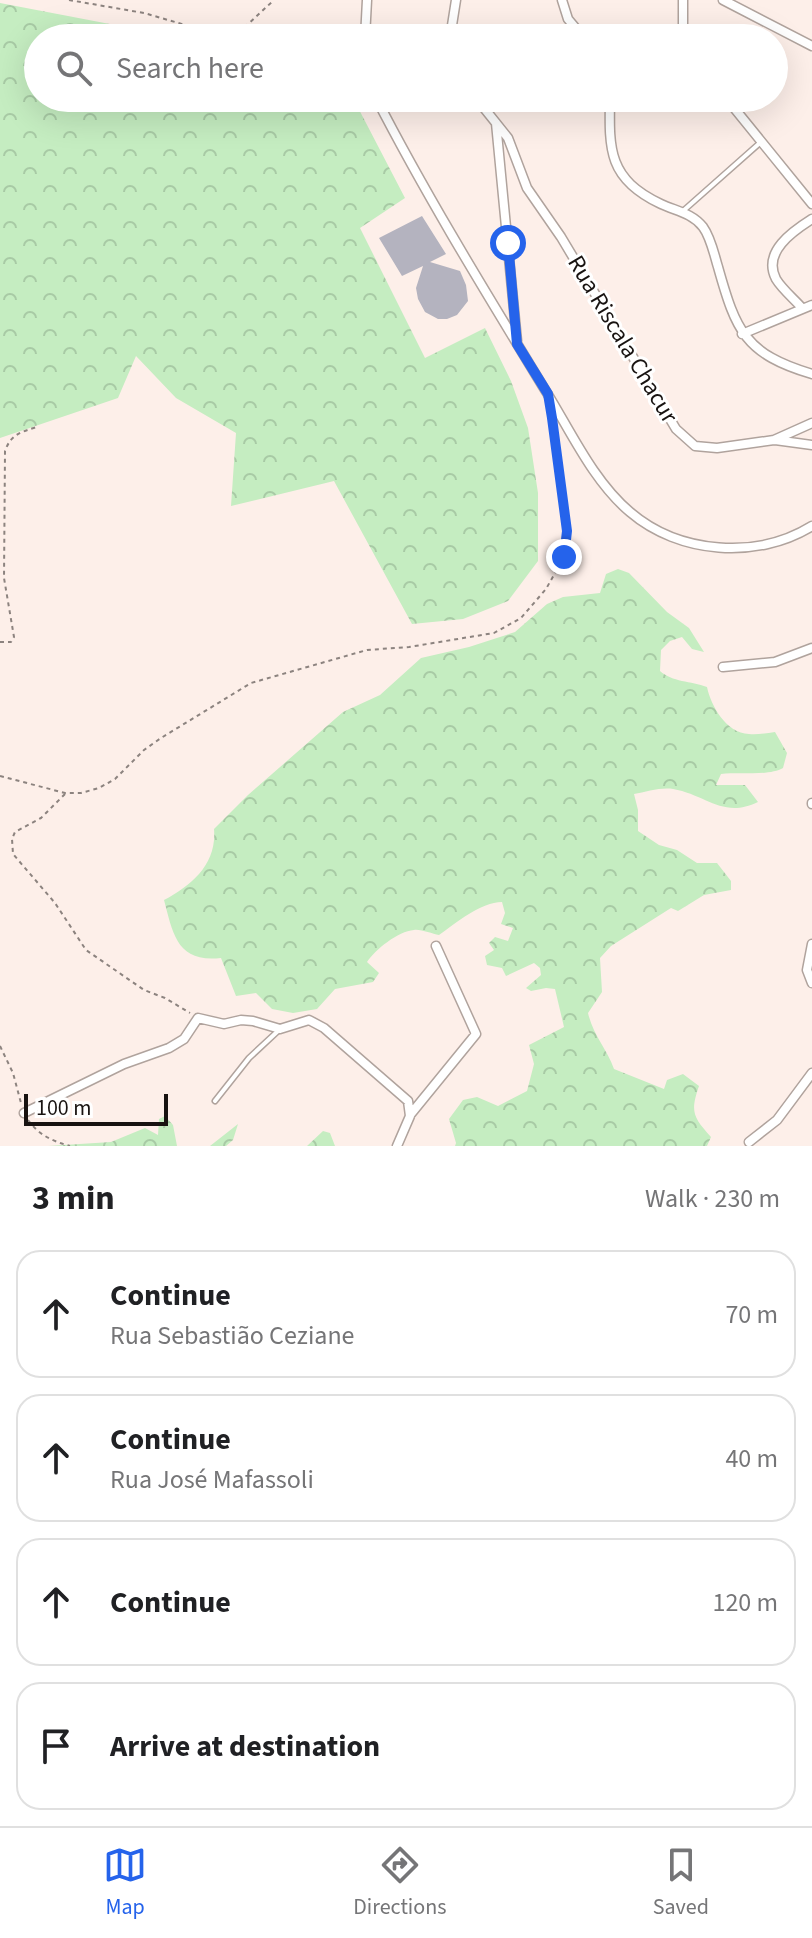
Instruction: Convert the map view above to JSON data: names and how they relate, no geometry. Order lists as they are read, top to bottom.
{
  "streets": {
    "street": ["Rua Riscala Chacur"]
  },
  "scale_bar": "100 m",
  "page": {
    "search": "Search here",
    "scale": "100 m",
    "heading": ["3 min", "Walk · 230 m"],
    "list": [
      ["Continue", "Rua Sebastião Ceziane", "70 m"],
      ["Continue", "Rua José Mafassoli", "40 m"],
      ["Continue", "120 m"],
      "Arrive at destination"
    ],
    "nav": ["Map", "Directions", "Saved"]
  }
}
